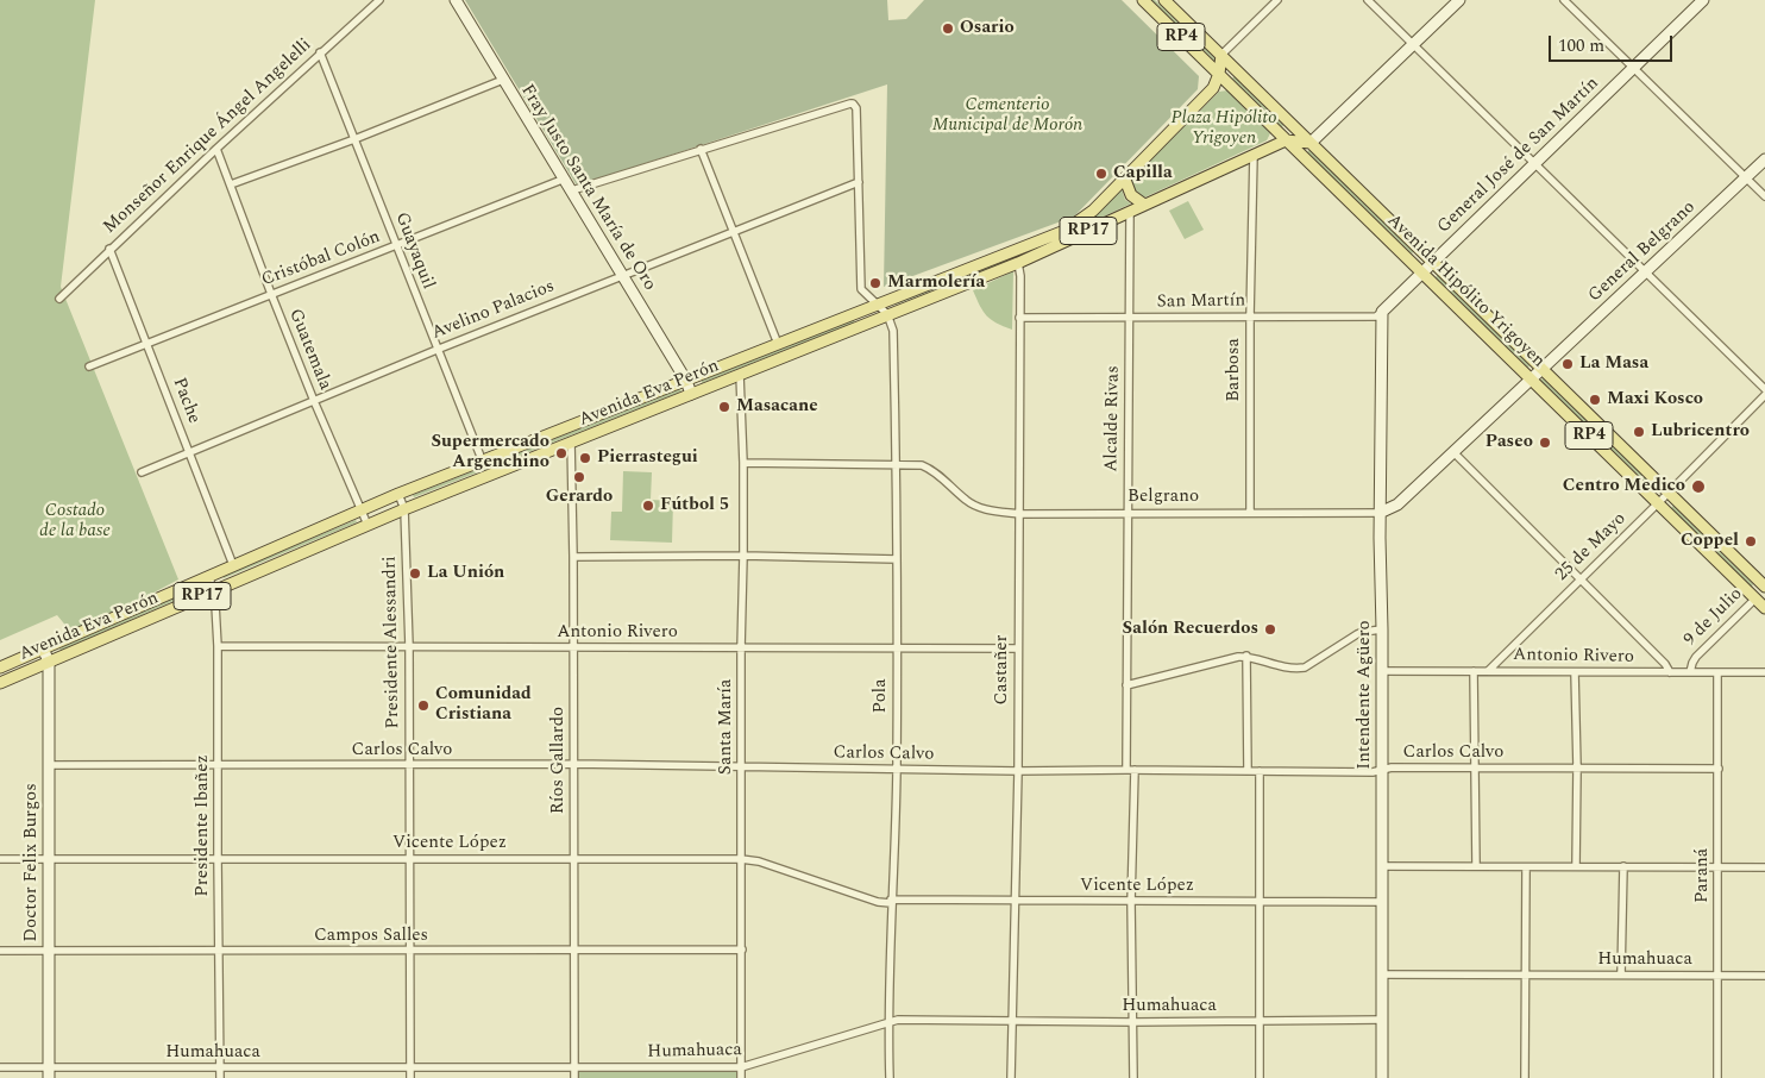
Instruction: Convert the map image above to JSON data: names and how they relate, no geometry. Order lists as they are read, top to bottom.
{
  "streets": {
    "main road": [
      "RP4",
      "RP17",
      "Avenida Hipólito Yrigoyen",
      "Avenida Eva Perón"
    ],
    "street": [
      "Monseñor Enrique Ángel Angelelli",
      "General José de San Martín",
      "Fray Justo Santa María de Oro",
      "Guayaquil",
      "General Belgrano",
      "Cristóbal Colón",
      "San Martín",
      "Avelino Palacios",
      "Guatemala",
      "Barbosa",
      "Pache",
      "Alcalde Rivas",
      "Belgrano",
      "25 de Mayo",
      "9 de Julio",
      "Antonio Rivero",
      "Presidente Alessandri",
      "Castañer",
      "Intendente Agüero",
      "Pola",
      "Santa María",
      "Carlos Calvo",
      "Ríos Gallardo",
      "Presidente Ibañez",
      "Vicente López",
      "Doctor Felix Burgos",
      "Paraná",
      "Campos Salles",
      "Humahuaca"
    ]
  },
  "crossings": [
    ["Monseñor Enrique Ángel Angelelli", "Guayaquil"],
    ["Monseñor Enrique Ángel Angelelli", "Guatemala"],
    ["Monseñor Enrique Ángel Angelelli", "Pache"],
    ["General José de San Martín", "Avenida Hipólito Yrigoyen"],
    ["General José de San Martín", "San Martín"],
    ["General José de San Martín", "Intendente Agüero"],
    ["Fray Justo Santa María de Oro", "Cristóbal Colón"],
    ["Fray Justo Santa María de Oro", "Avelino Palacios"],
    ["Fray Justo Santa María de Oro", "Avenida Eva Perón"],
    ["Guayaquil", "Cristóbal Colón"],
    ["Guayaquil", "Avelino Palacios"],
    ["Guayaquil", "Avenida Eva Perón"],
    ["General Belgrano", "Avenida Hipólito Yrigoyen"],
    ["Cristóbal Colón", "Guatemala"],
    ["Cristóbal Colón", "Pache"],
    ["Avenida Hipólito Yrigoyen", "Avenida Eva Perón"],
    ["Avenida Hipólito Yrigoyen", "25 de Mayo"],
    ["Avenida Hipólito Yrigoyen", "9 de Julio"],
    ["San Martín", "Barbosa"],
    ["San Martín", "Alcalde Rivas"],
    ["San Martín", "Castañer"],
    ["San Martín", "Intendente Agüero"],
    ["Avelino Palacios", "Guatemala"],
    ["Avelino Palacios", "Pache"],
    ["Guatemala", "Avenida Eva Perón"],
    ["Barbosa", "Avenida Eva Perón"],
    ["Barbosa", "Belgrano"],
    ["Avenida Eva Perón", "Pache"],
    ["Avenida Eva Perón", "Alcalde Rivas"],
    ["Avenida Eva Perón", "Presidente Alessandri"],
    ["Avenida Eva Perón", "Castañer"],
    ["Avenida Eva Perón", "Pola"],
    ["Avenida Eva Perón", "Santa María"],
    ["Avenida Eva Perón", "Ríos Gallardo"],
    ["Avenida Eva Perón", "Presidente Ibañez"],
    ["Avenida Eva Perón", "Doctor Felix Burgos"],
    ["Alcalde Rivas", "Belgrano"],
    ["Alcalde Rivas", "Carlos Calvo"],
    ["Belgrano", "Castañer"],
    ["Belgrano", "Intendente Agüero"],
    ["Belgrano", "Pola"],
    ["Belgrano", "Santa María"],
    ["25 de Mayo", "Antonio Rivero"],
    ["9 de Julio", "Antonio Rivero"],
    ["Antonio Rivero", "Presidente Alessandri"],
    ["Antonio Rivero", "Castañer"],
    ["Antonio Rivero", "Intendente Agüero"],
    ["Antonio Rivero", "Pola"],
    ["Antonio Rivero", "Santa María"],
    ["Antonio Rivero", "Ríos Gallardo"],
    ["Antonio Rivero", "Presidente Ibañez"],
    ["Antonio Rivero", "Paraná"],
    ["Presidente Alessandri", "Carlos Calvo"],
    ["Presidente Alessandri", "Vicente López"],
    ["Presidente Alessandri", "Campos Salles"],
    ["Presidente Alessandri", "Humahuaca"],
    ["Castañer", "Carlos Calvo"],
    ["Castañer", "Vicente López"],
    ["Castañer", "Humahuaca"],
    ["Intendente Agüero", "Carlos Calvo"],
    ["Intendente Agüero", "Vicente López"],
    ["Intendente Agüero", "Humahuaca"],
    ["Pola", "Carlos Calvo"],
    ["Pola", "Vicente López"],
    ["Pola", "Humahuaca"],
    ["Santa María", "Carlos Calvo"],
    ["Santa María", "Vicente López"],
    ["Santa María", "Campos Salles"],
    ["Santa María", "Humahuaca"],
    ["Carlos Calvo", "Ríos Gallardo"],
    ["Carlos Calvo", "Presidente Ibañez"],
    ["Carlos Calvo", "Doctor Felix Burgos"],
    ["Carlos Calvo", "Paraná"],
    ["Ríos Gallardo", "Vicente López"],
    ["Ríos Gallardo", "Campos Salles"],
    ["Ríos Gallardo", "Humahuaca"],
    ["Presidente Ibañez", "Vicente López"],
    ["Presidente Ibañez", "Campos Salles"],
    ["Presidente Ibañez", "Humahuaca"],
    ["Vicente López", "Doctor Felix Burgos"],
    ["Doctor Felix Burgos", "Campos Salles"],
    ["Doctor Felix Burgos", "Humahuaca"],
    ["Paraná", "Humahuaca"]
  ],
  "parks": ["Cementerio Municipal de Morón", "Plaza Hipólito Yrigoyen", "Costado de la base"],
  "places": [
    "Osario",
    "Capilla",
    "Marmolería",
    "La Masa",
    "Maxi Kosco",
    "Masacane",
    "Lubricentro",
    "Paseo",
    "Supermercado Argenchino",
    "Pierrastegui",
    "Gerardo",
    "Centro Medico",
    "Fútbol 5",
    "Coppel",
    "La Unión",
    "Salón Recuerdos",
    "Comunidad Cristiana"
  ],
  "scale_bar": "100 m"
}
